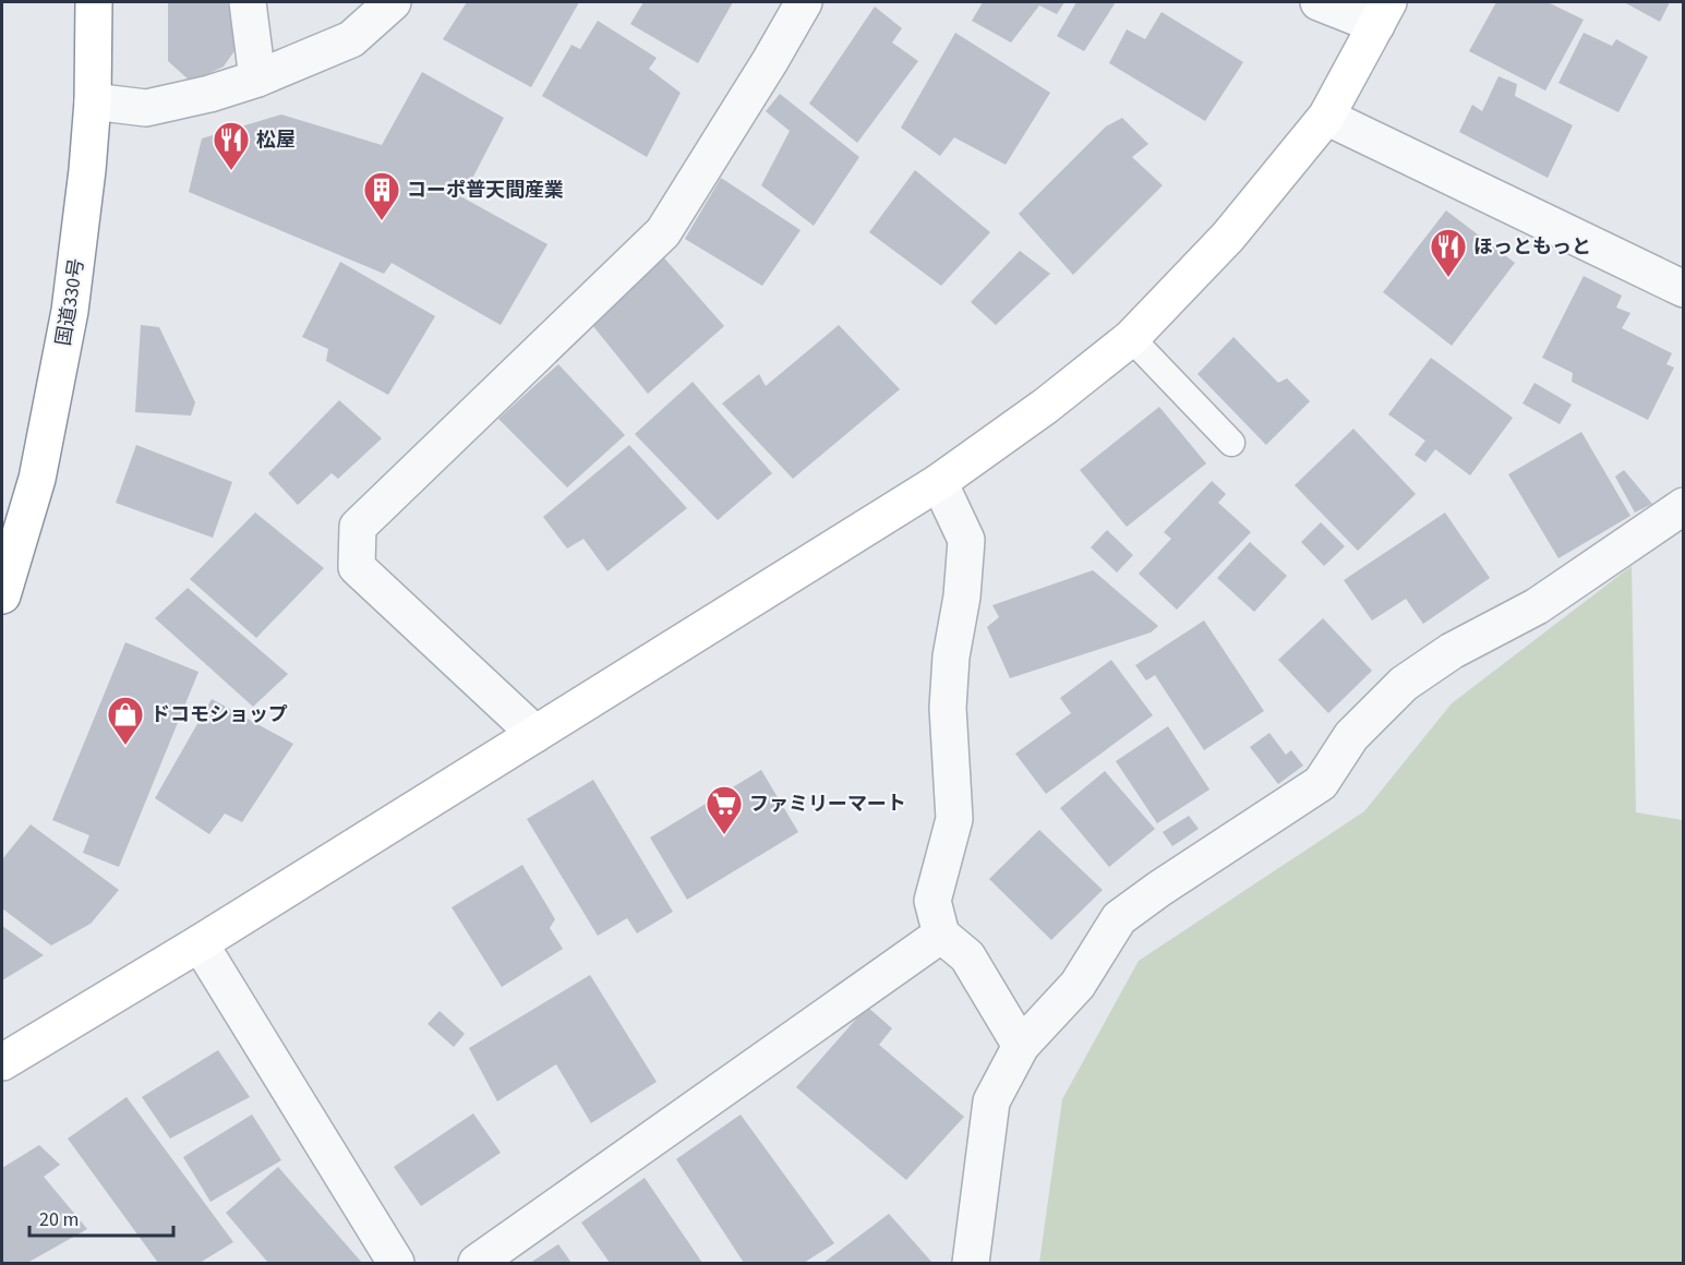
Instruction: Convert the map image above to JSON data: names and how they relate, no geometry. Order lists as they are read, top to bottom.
{
  "streets": {
    "main road": ["国道330号"]
  },
  "places": {
    "restaurant": ["松屋", "ほっともっと"],
    "building": ["コーポ普天間産業"],
    "shop": ["ドコモショップ"],
    "supermarket": ["ファミリーマート"]
  },
  "scale_bar": "20 m"
}
